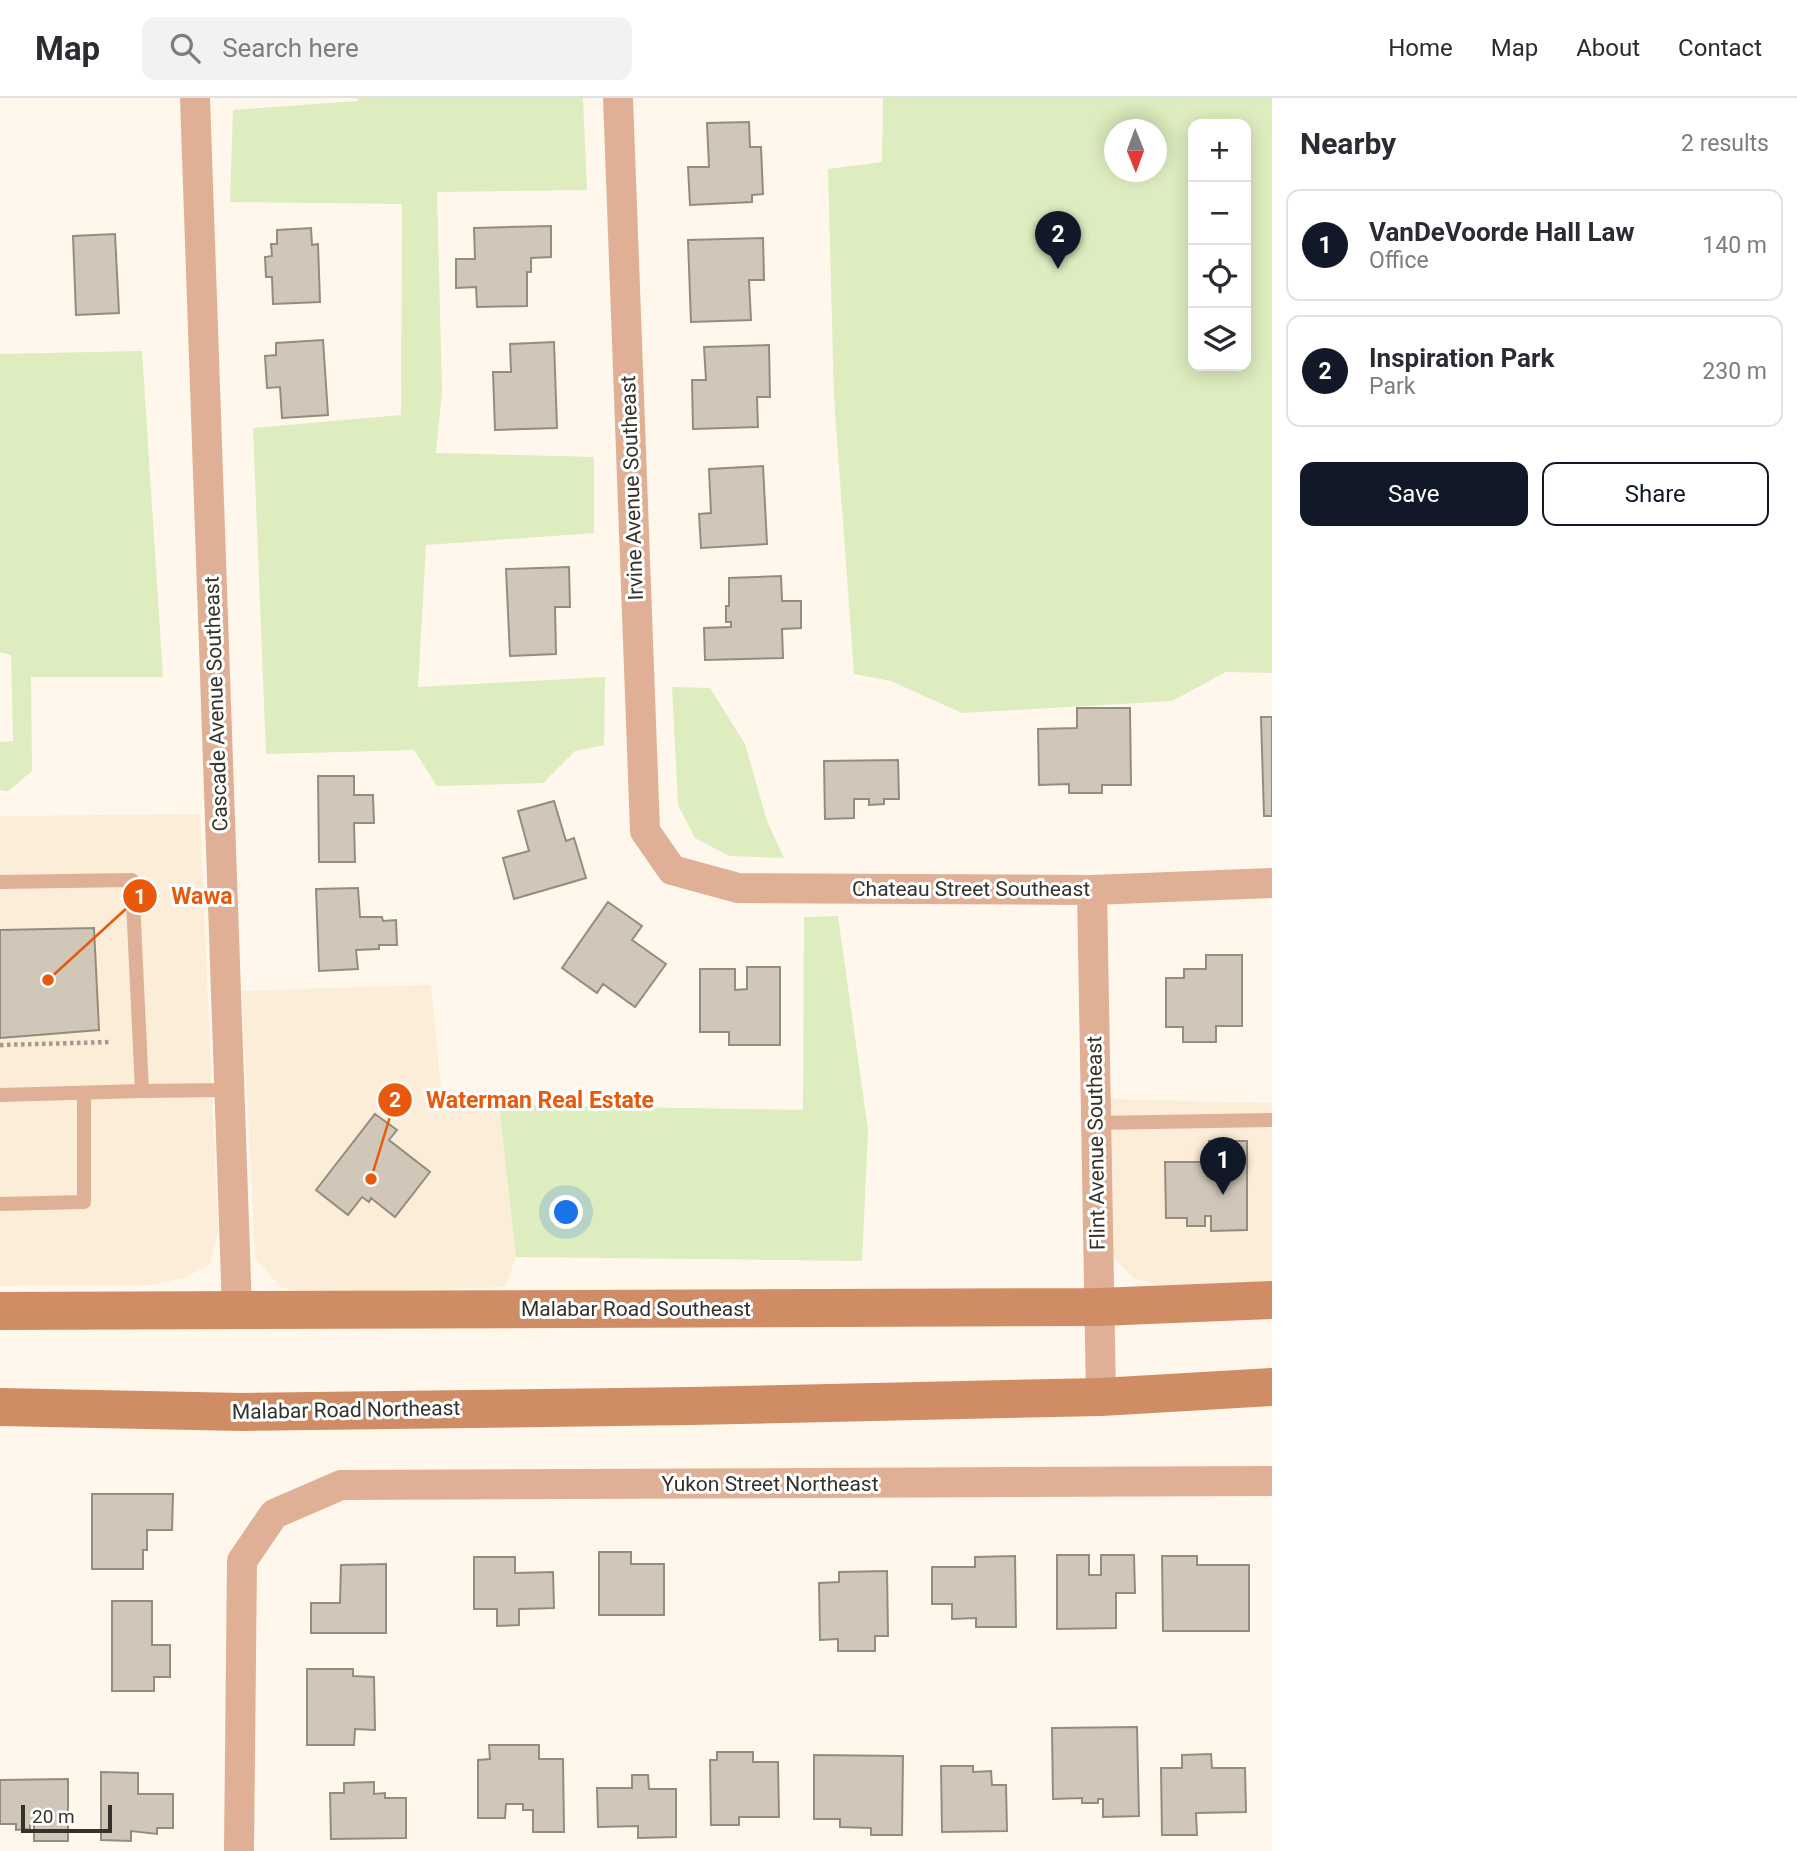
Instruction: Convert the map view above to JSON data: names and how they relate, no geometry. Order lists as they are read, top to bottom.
{
  "streets": {
    "main road": ["Malabar Road Southeast", "Malabar Road Northeast"],
    "street": [
      "Irvine Avenue Southeast",
      "Cascade Avenue Southeast",
      "Chateau Street Southeast",
      "Flint Avenue Southeast",
      "Yukon Street Northeast"
    ]
  },
  "crossings": [
    ["Irvine Avenue Southeast", "Chateau Street Southeast"],
    ["Cascade Avenue Southeast", "Malabar Road Southeast"],
    ["Chateau Street Southeast", "Flint Avenue Southeast"],
    ["Flint Avenue Southeast", "Malabar Road Southeast"],
    ["Flint Avenue Southeast", "Malabar Road Northeast"]
  ],
  "places": ["Wawa", "Waterman Real Estate"],
  "scale_bar": "20 m",
  "north": "bottom",
  "page": {
    "header": "Map",
    "search": "Search here",
    "nav": [
      "Home",
      "Map",
      "About",
      "Contact"
    ],
    "heading": ["Nearby", "2 results"],
    "map_buttons": ["+", "−"],
    "list": [
      {
        "mark": "1",
        "name": "VanDeVoorde Hall Law",
        "note": "Office",
        "value": "140 m"
      },
      {
        "mark": "2",
        "name": "Inspiration Park",
        "note": "Park",
        "value": "230 m"
      }
    ],
    "pins": ["2", "1"],
    "buttons": ["Save", "Share"],
    "scale": "20 m"
  }
}
